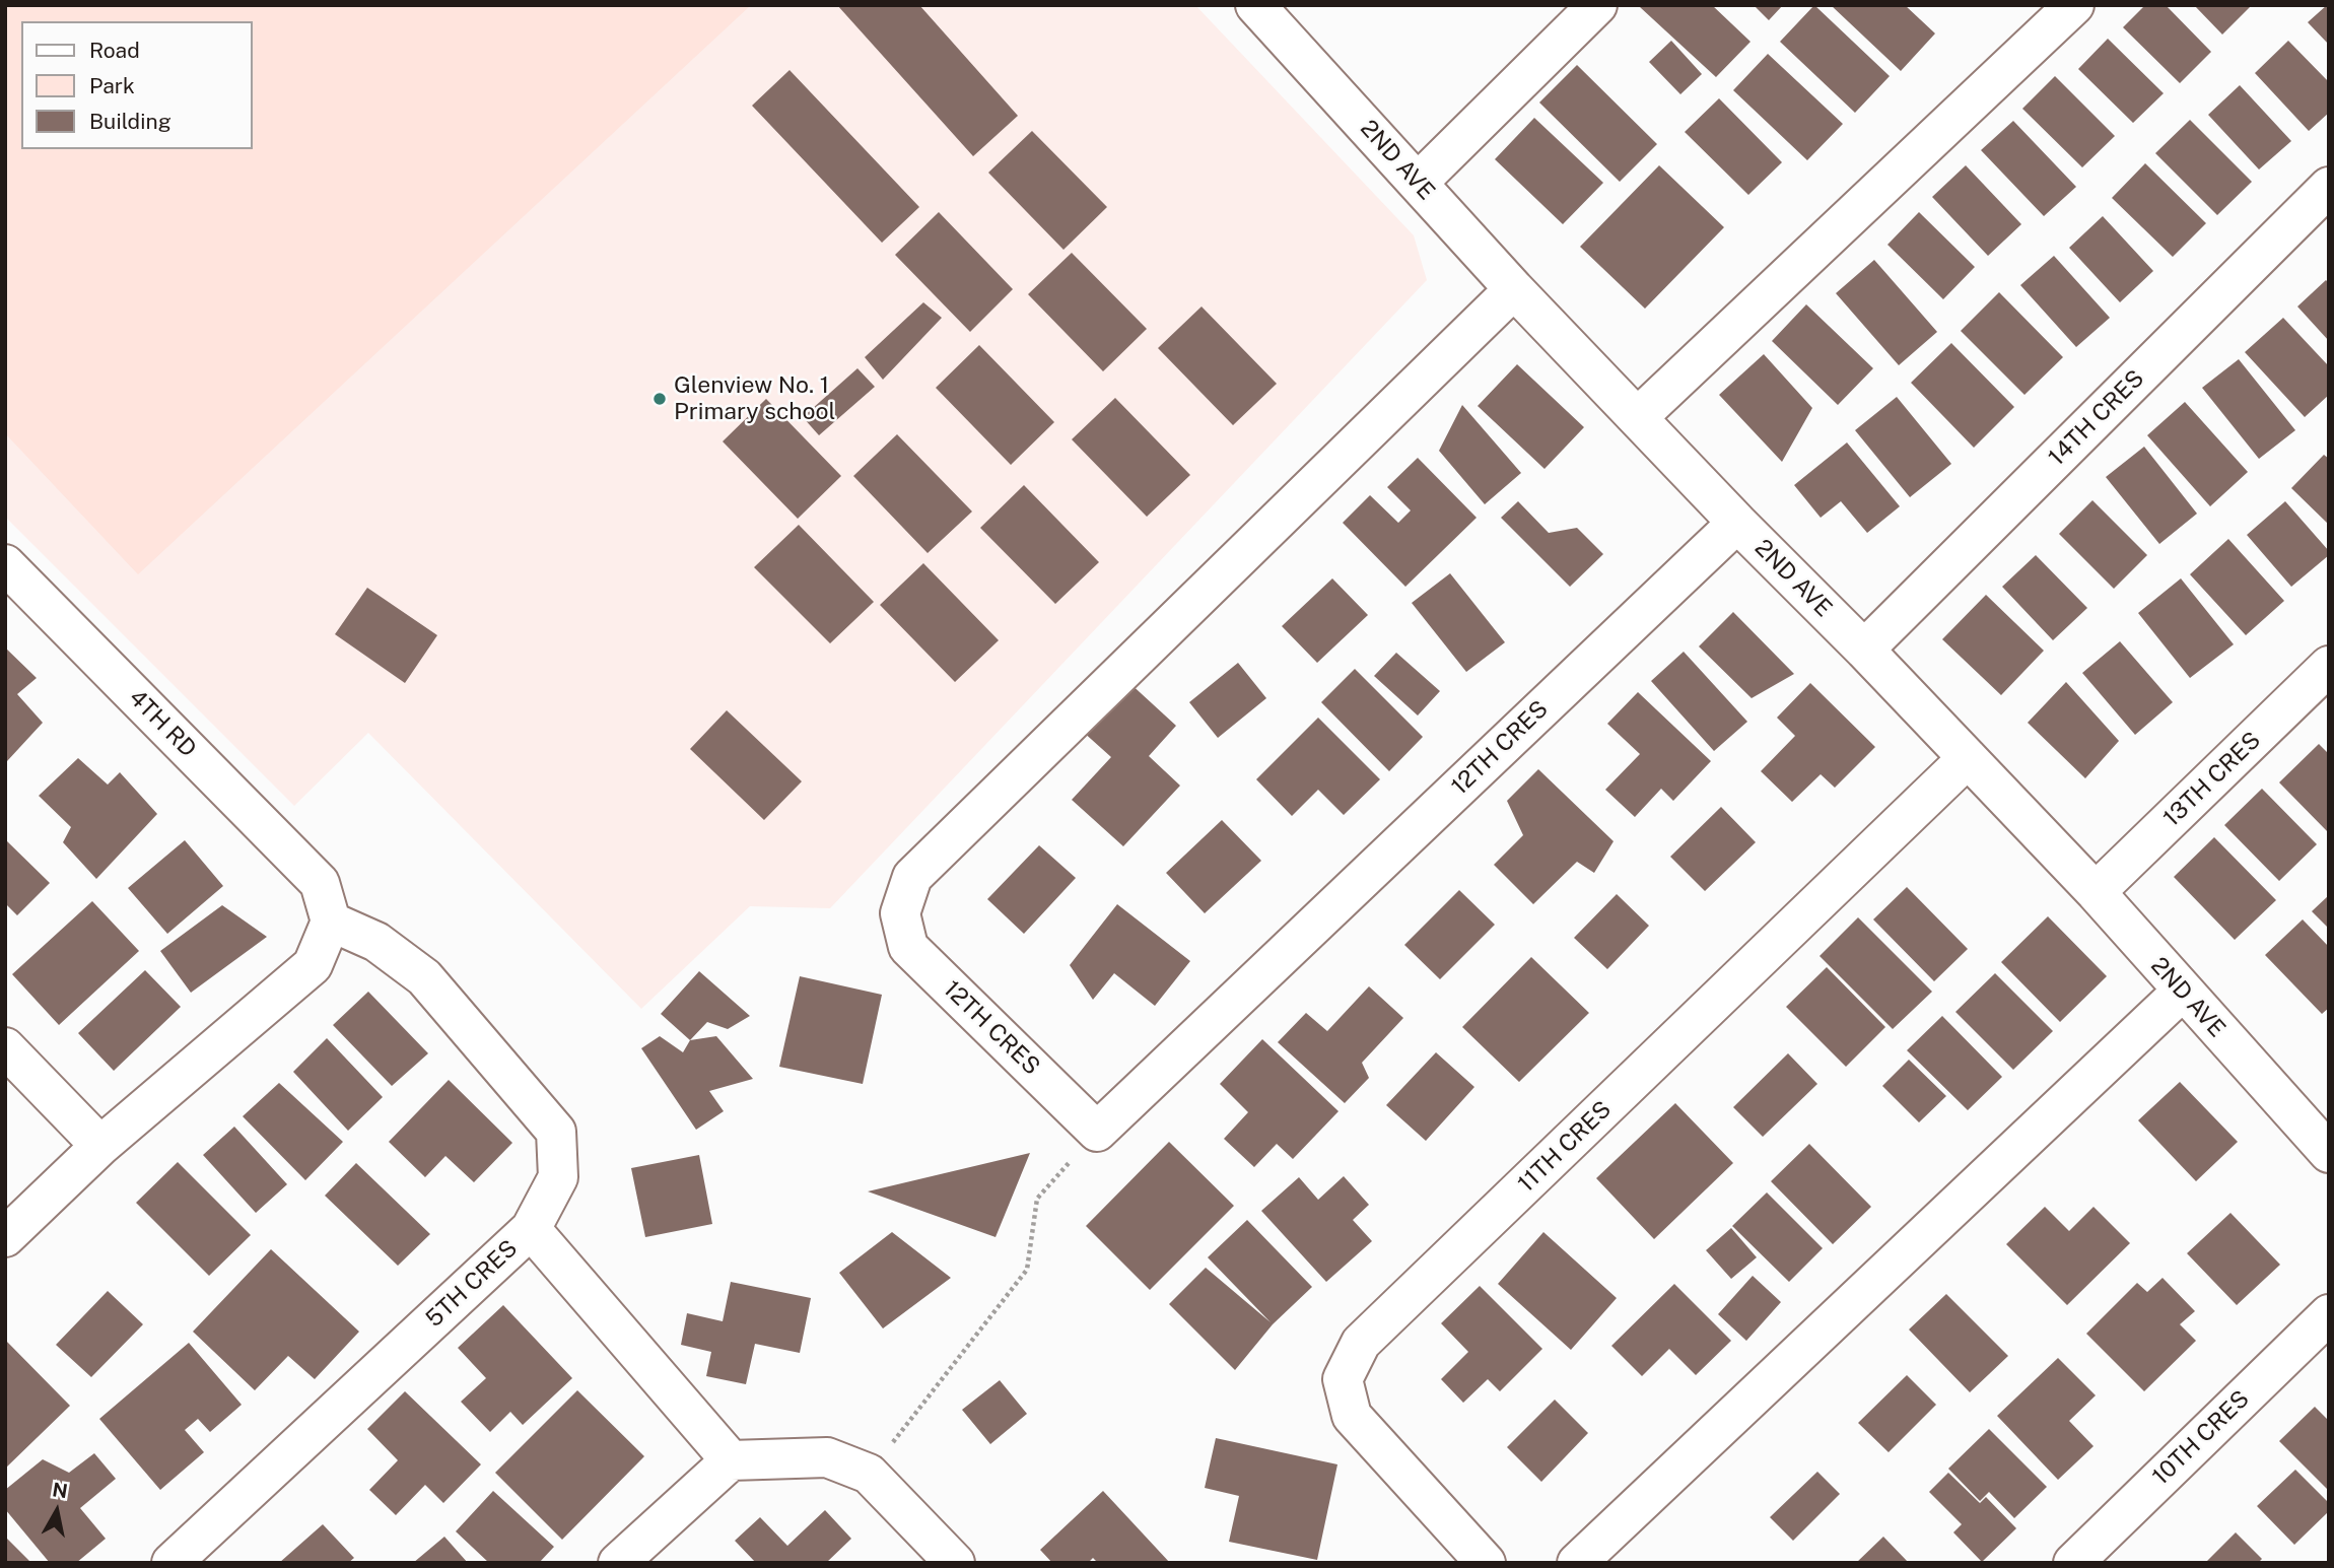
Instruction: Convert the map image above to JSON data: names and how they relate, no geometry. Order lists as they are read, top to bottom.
{
  "streets": {
    "street": [
      "2ND AVE",
      "14TH CRES",
      "4TH RD",
      "12TH CRES",
      "13TH CRES",
      "11TH CRES",
      "5TH CRES",
      "10TH CRES"
    ]
  },
  "crossings": [
    ["2ND AVE", "14TH CRES"],
    ["2ND AVE", "12TH CRES"],
    ["2ND AVE", "13TH CRES"],
    ["2ND AVE", "11TH CRES"]
  ],
  "places": ["Glenview No. 1 Primary school"],
  "legend": ["Road", "Park", "Building"],
  "north": "top"
}
